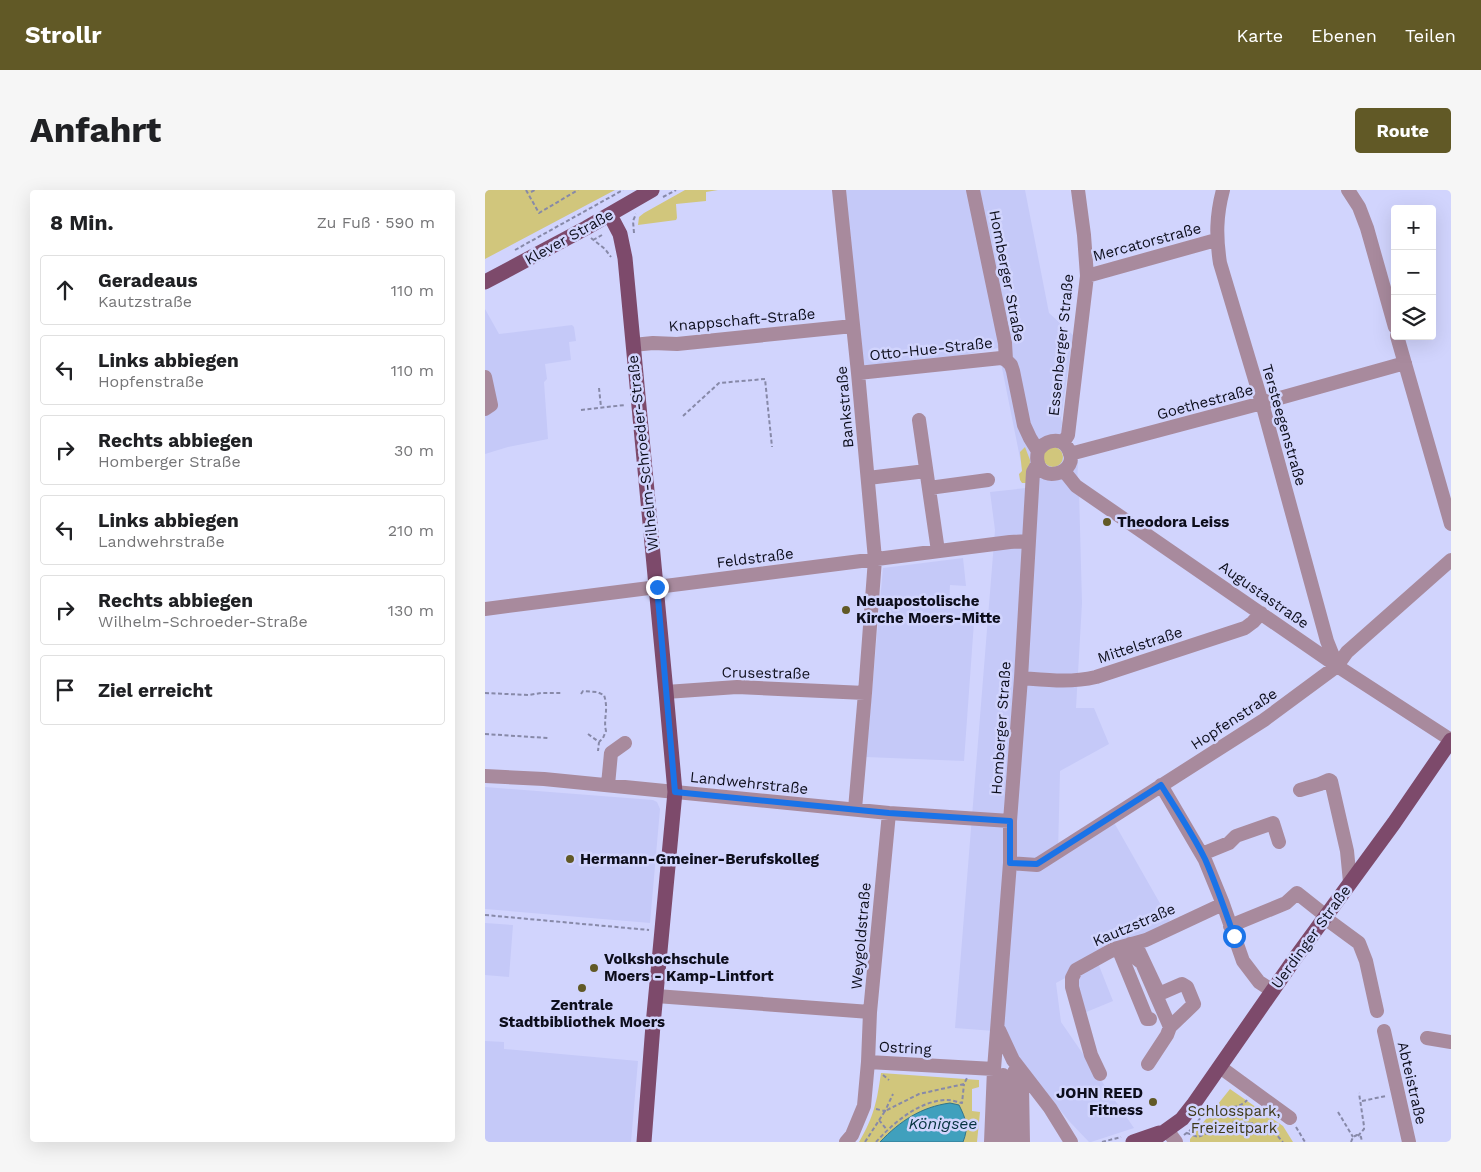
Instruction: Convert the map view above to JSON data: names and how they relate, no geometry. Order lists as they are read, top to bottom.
{
  "streets": {
    "main road": ["Klever Straße", "Wilhelm-Schroeder-Straße", "Uerdinger Straße"],
    "street": [
      "Mercatorstraße",
      "Homberger Straße",
      "Knappschaft-Straße",
      "Essenberger Straße",
      "Otto-Hue-Straße",
      "Goethestraße",
      "Bankstraße",
      "Tersteegenstraße",
      "Feldstraße",
      "Augustastraße",
      "Mittelstraße",
      "Crusestraße",
      "Hopfenstraße",
      "Landwehrstraße",
      "Kautzstraße",
      "Weygoldstraße",
      "Ostring",
      "Abteistraße"
    ]
  },
  "crossings": [
    ["Klever Straße", "Wilhelm-Schroeder-Straße"],
    ["Mercatorstraße", "Essenberger Straße"],
    ["Mercatorstraße", "Tersteegenstraße"],
    ["Homberger Straße", "Essenberger Straße"],
    ["Homberger Straße", "Otto-Hue-Straße"],
    ["Homberger Straße", "Goethestraße"],
    ["Homberger Straße", "Feldstraße"],
    ["Homberger Straße", "Augustastraße"],
    ["Homberger Straße", "Mittelstraße"],
    ["Homberger Straße", "Hopfenstraße"],
    ["Homberger Straße", "Landwehrstraße"],
    ["Homberger Straße", "Ostring"],
    ["Knappschaft-Straße", "Bankstraße"],
    ["Knappschaft-Straße", "Wilhelm-Schroeder-Straße"],
    ["Essenberger Straße", "Goethestraße"],
    ["Essenberger Straße", "Augustastraße"],
    ["Otto-Hue-Straße", "Bankstraße"],
    ["Goethestraße", "Tersteegenstraße"],
    ["Goethestraße", "Augustastraße"],
    ["Bankstraße", "Feldstraße"],
    ["Bankstraße", "Crusestraße"],
    ["Bankstraße", "Landwehrstraße"],
    ["Tersteegenstraße", "Augustastraße"],
    ["Tersteegenstraße", "Hopfenstraße"],
    ["Wilhelm-Schroeder-Straße", "Feldstraße"],
    ["Wilhelm-Schroeder-Straße", "Crusestraße"],
    ["Wilhelm-Schroeder-Straße", "Landwehrstraße"],
    ["Augustastraße", "Mittelstraße"],
    ["Augustastraße", "Hopfenstraße"],
    ["Augustastraße", "Uerdinger Straße"],
    ["Landwehrstraße", "Weygoldstraße"],
    ["Weygoldstraße", "Ostring"]
  ],
  "water": ["Königsee"],
  "parks": ["Schlosspark, Freizeitpark"],
  "places": [
    "Theodora Leiss",
    "Neuapostolische Kirche Moers-Mitte",
    "Hermann-Gmeiner-Berufskolleg",
    "Volkshochschule Moers - Kamp-Lintfort",
    "Zentrale Stadtbibliothek Moers",
    "JOHN REED Fitness"
  ],
  "page": {
    "header": "Strollr",
    "nav": ["Karte", "Ebenen", "Teilen"],
    "buttons": "Route",
    "title": "Anfahrt",
    "heading": ["8 Min.", "Zu Fuß · 590 m"],
    "map_buttons": ["+", "−"],
    "list": [
      ["Geradeaus", "Kautzstraße", "110 m"],
      ["Links abbiegen", "Hopfenstraße", "110 m"],
      ["Rechts abbiegen", "Homberger Straße", "30 m"],
      ["Links abbiegen", "Landwehrstraße", "210 m"],
      ["Rechts abbiegen", "Wilhelm-Schroeder-Straße", "130 m"],
      "Ziel erreicht"
    ]
  }
}
